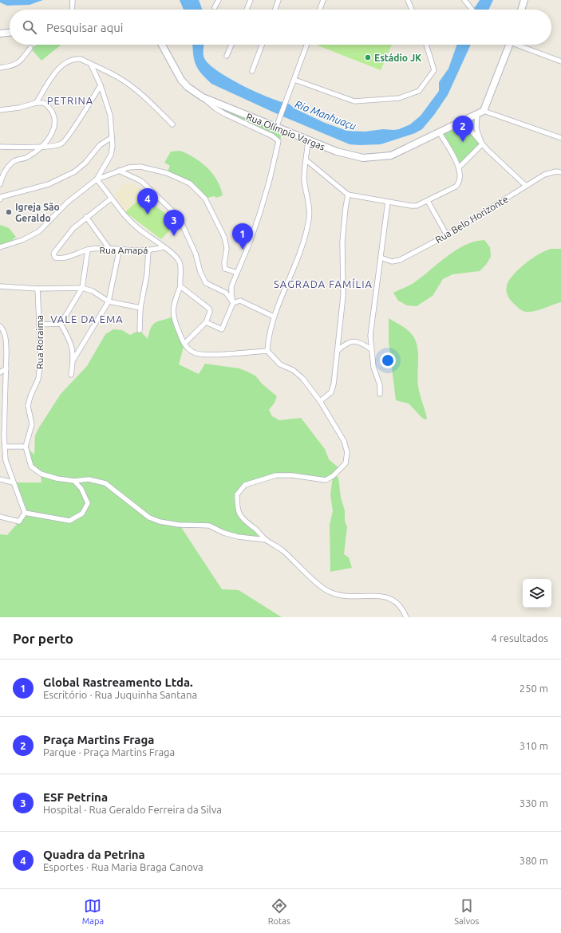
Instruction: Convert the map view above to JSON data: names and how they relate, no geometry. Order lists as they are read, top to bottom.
{
  "streets": {
    "street": [
      "Rua Olímpio Vargas",
      "Rua Belo Horizonte",
      "Rua Amapá",
      "Rua Roraima"
    ]
  },
  "districts": ["PETRINA", "SAGRADA FAMÍLIA", "VALE DA EMA"],
  "water": ["Rio Manhuaçu"],
  "places": ["Estádio JK", "Igreja São Geraldo"],
  "page": {
    "search": "Pesquisar aqui",
    "pins": [
      "2",
      "4",
      "3",
      "1"
    ],
    "heading": ["Por perto", "4 resultados"],
    "list": [
      {
        "mark": "1",
        "name": "Global Rastreamento Ltda.",
        "note": "Escritório · Rua Juquinha Santana",
        "value": "250 m"
      },
      {
        "mark": "2",
        "name": "Praça Martins Fraga",
        "note": "Parque · Praça Martins Fraga",
        "value": "310 m"
      },
      {
        "mark": "3",
        "name": "ESF Petrina",
        "note": "Hospital · Rua Geraldo Ferreira da Silva",
        "value": "330 m"
      },
      {
        "mark": "4",
        "name": "Quadra da Petrina",
        "note": "Esportes · Rua Maria Braga Canova",
        "value": "380 m"
      }
    ],
    "nav": ["Mapa", "Rotas", "Salvos"]
  }
}
